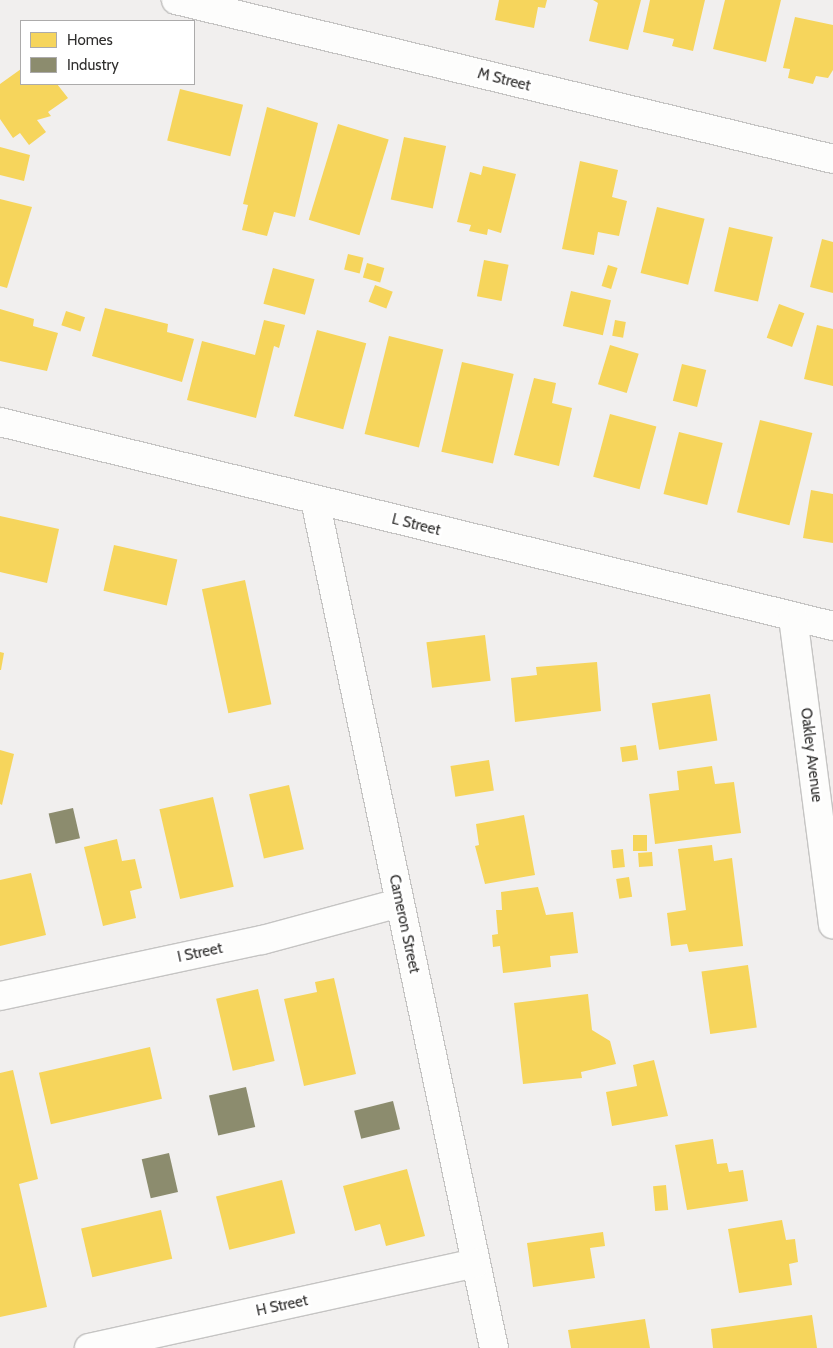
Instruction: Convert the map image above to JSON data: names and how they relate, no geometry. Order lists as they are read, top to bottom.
{
  "streets": {
    "street": [
      "M Street",
      "L Street",
      "Oakley Avenue",
      "Cameron Street",
      "I Street",
      "H Street"
    ]
  },
  "crossings": [
    ["L Street", "Oakley Avenue"],
    ["L Street", "Cameron Street"],
    ["Cameron Street", "I Street"],
    ["Cameron Street", "H Street"]
  ],
  "legend": ["Homes", "Industry"]
}
